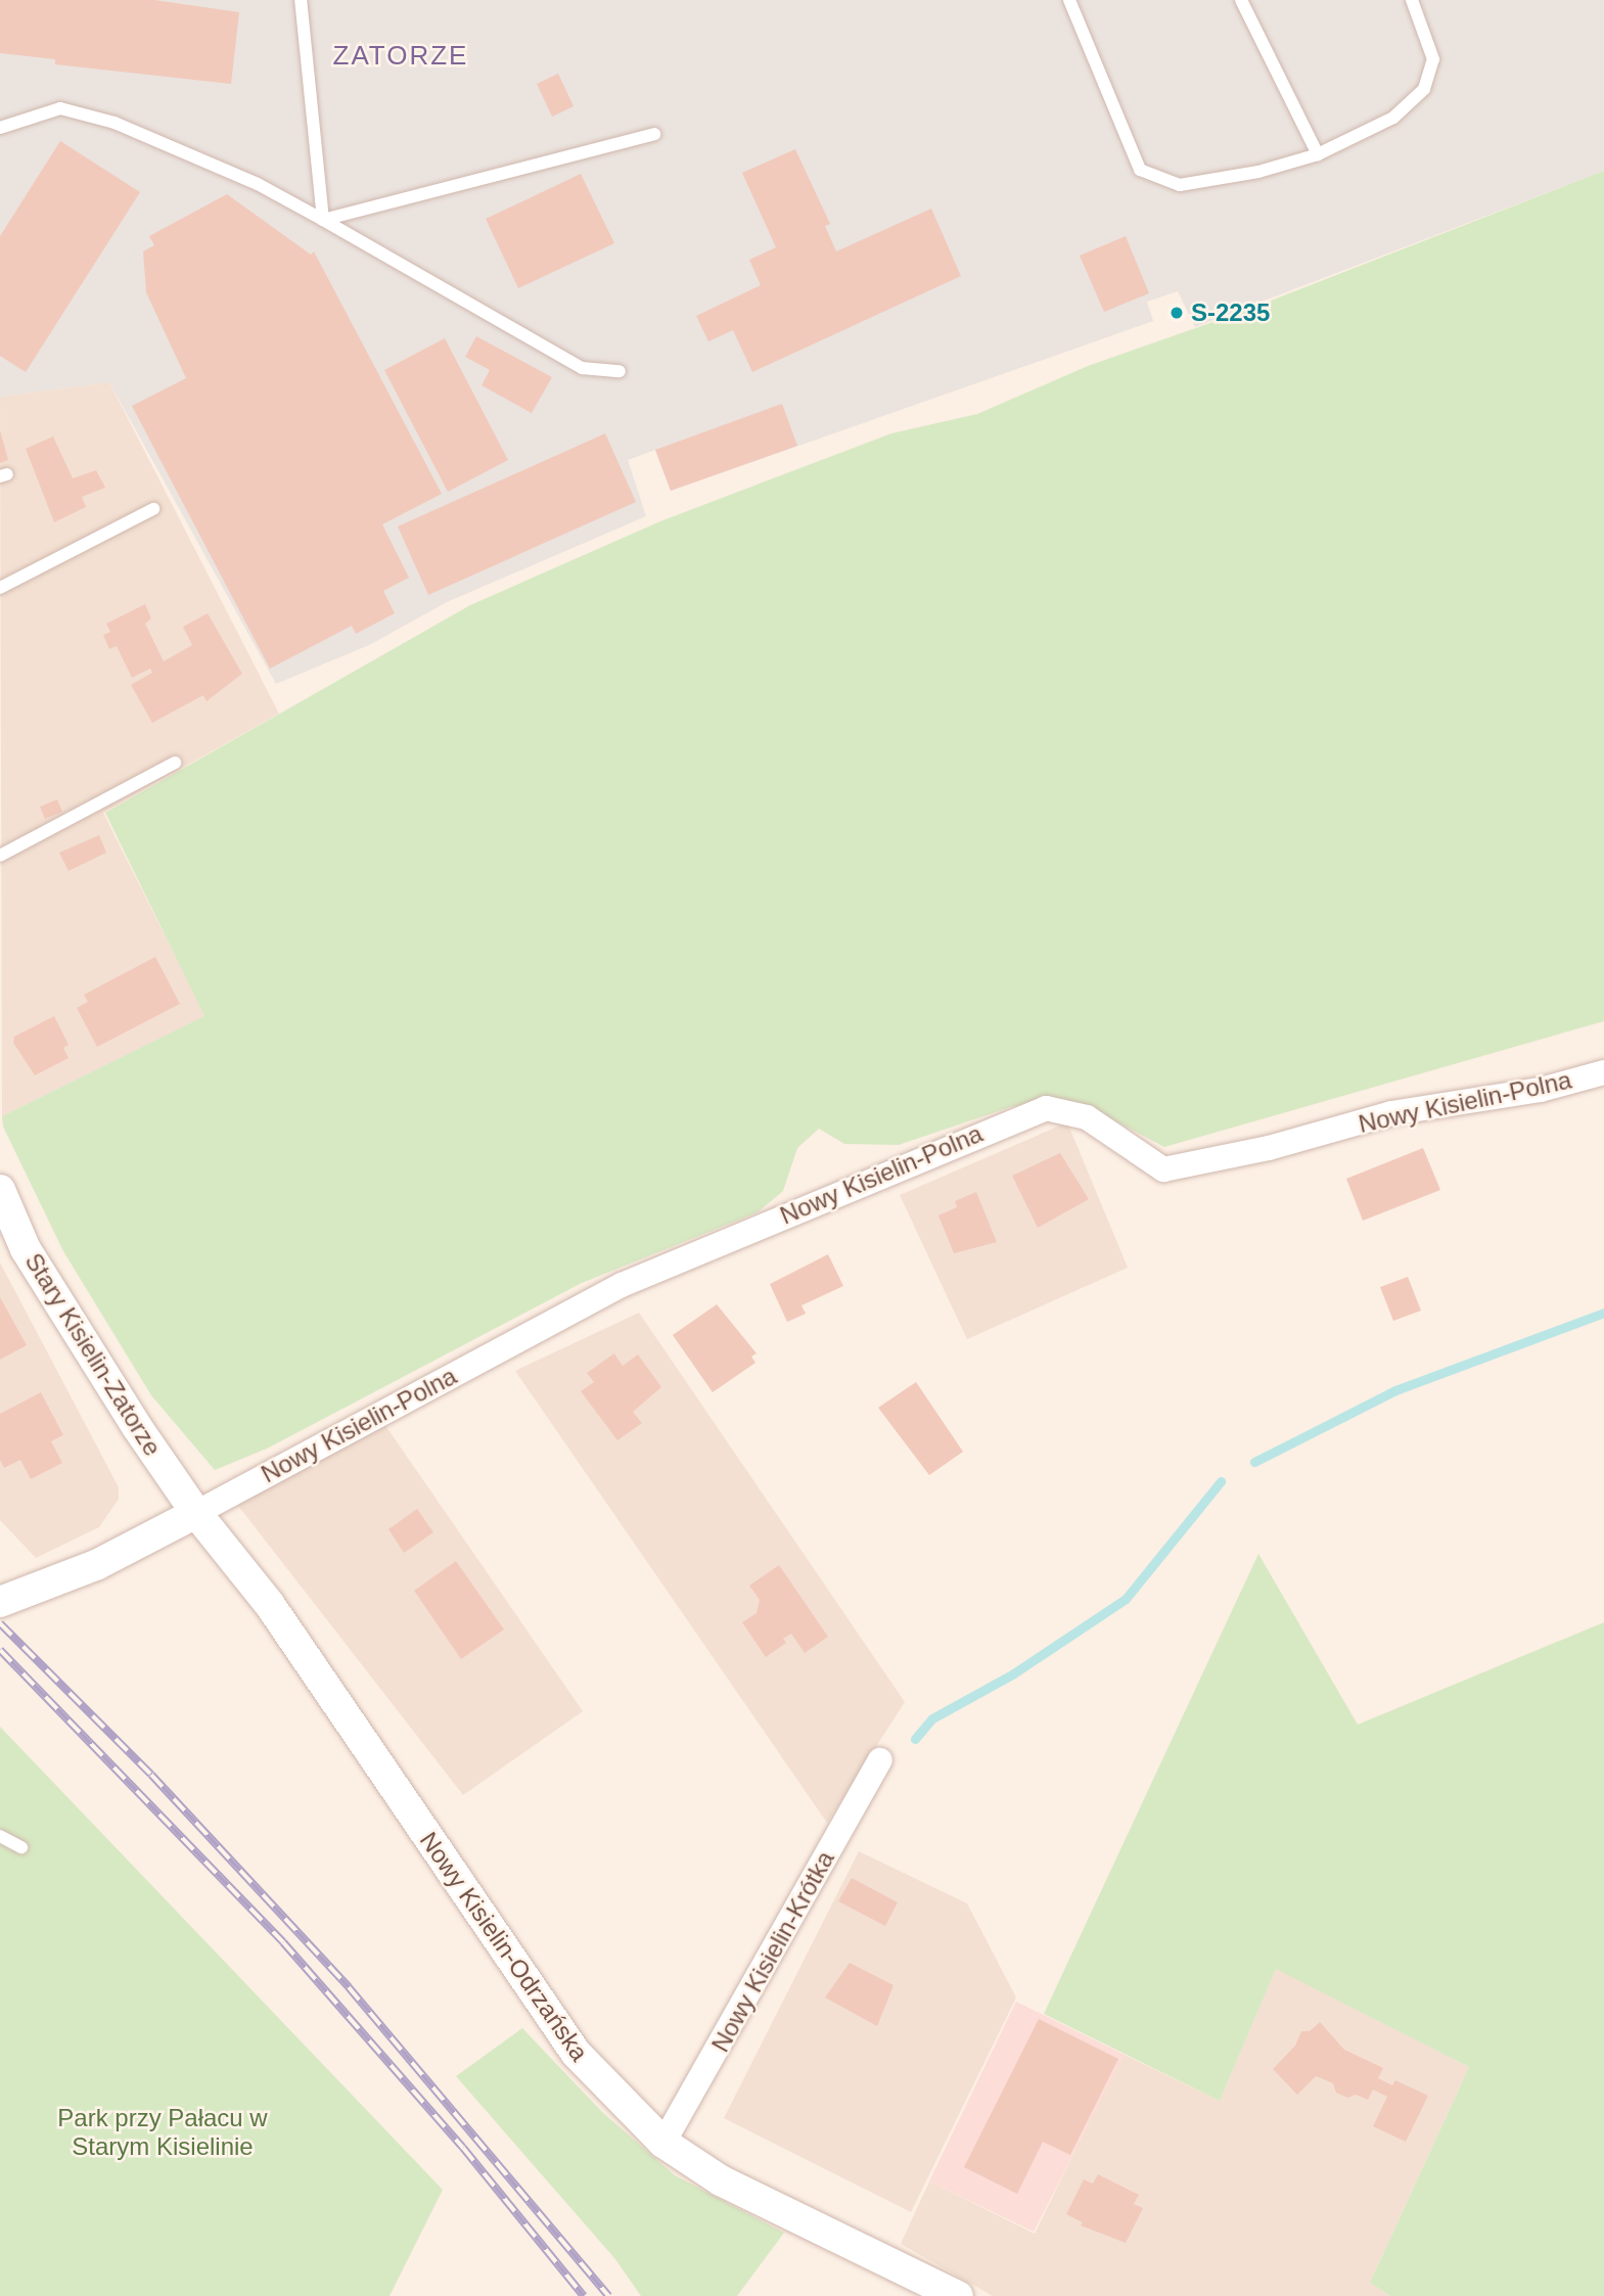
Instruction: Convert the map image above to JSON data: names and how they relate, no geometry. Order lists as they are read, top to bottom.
{
  "streets": {
    "street": [
      "Nowy Kisielin-Polna",
      "Stary Kisielin-Zatorze",
      "Nowy Kisielin-Odrzańska",
      "Nowy Kisielin-Krótka"
    ]
  },
  "crossings": [
    ["Nowy Kisielin-Polna", "Stary Kisielin-Zatorze"],
    ["Stary Kisielin-Zatorze", "Nowy Kisielin-Odrzańska"],
    ["Nowy Kisielin-Odrzańska", "Nowy Kisielin-Krótka"]
  ],
  "districts": ["ZATORZE"],
  "parks": ["Park przy Pałacu w Starym Kisielinie"],
  "places": ["S-2235"]
}
